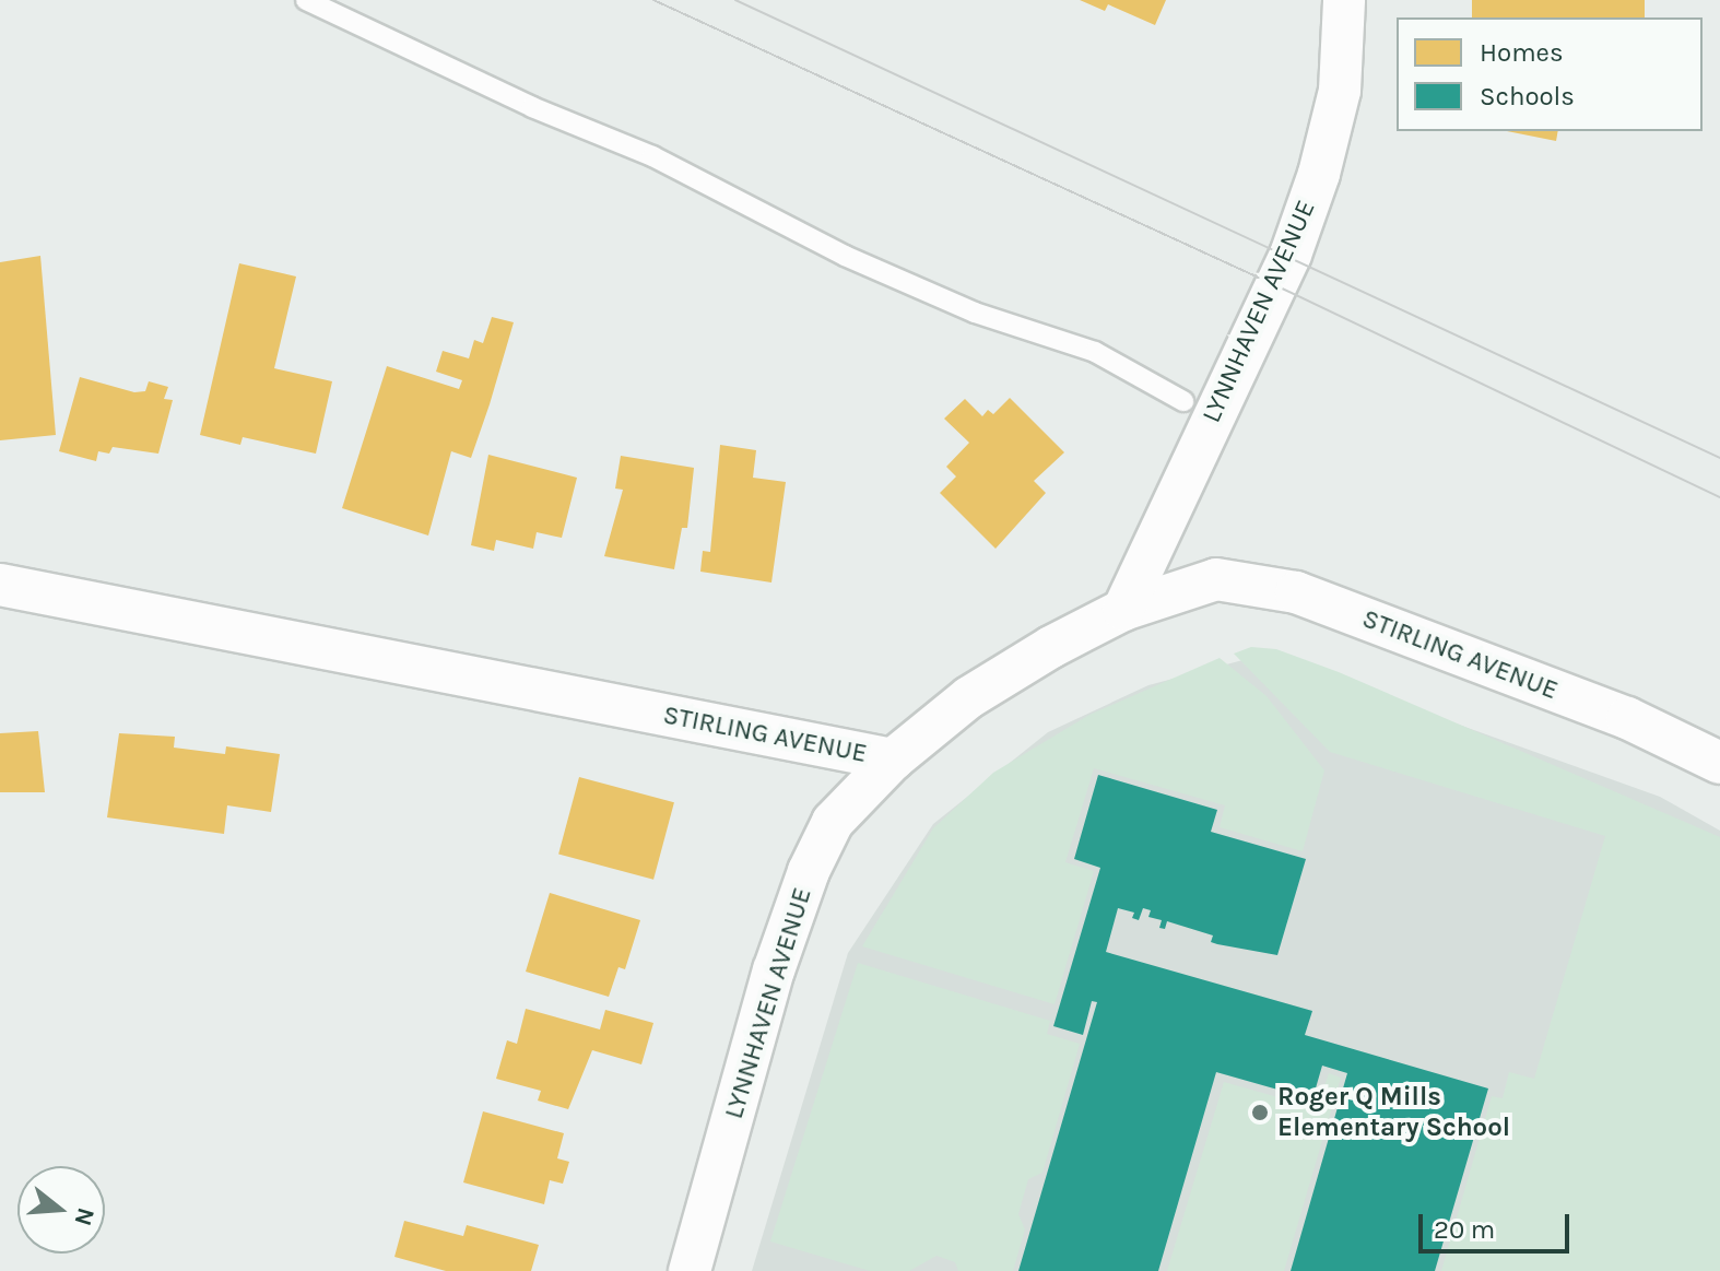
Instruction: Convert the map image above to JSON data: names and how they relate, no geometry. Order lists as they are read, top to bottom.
{
  "streets": {
    "street": ["LYNNHAVEN AVENUE", "STIRLING AVENUE"]
  },
  "crossings": [
    ["LYNNHAVEN AVENUE", "STIRLING AVENUE"]
  ],
  "places": ["Roger Q Mills Elementary School"],
  "legend": ["Homes", "Schools"],
  "scale_bar": "20 m",
  "north": "right"
}
